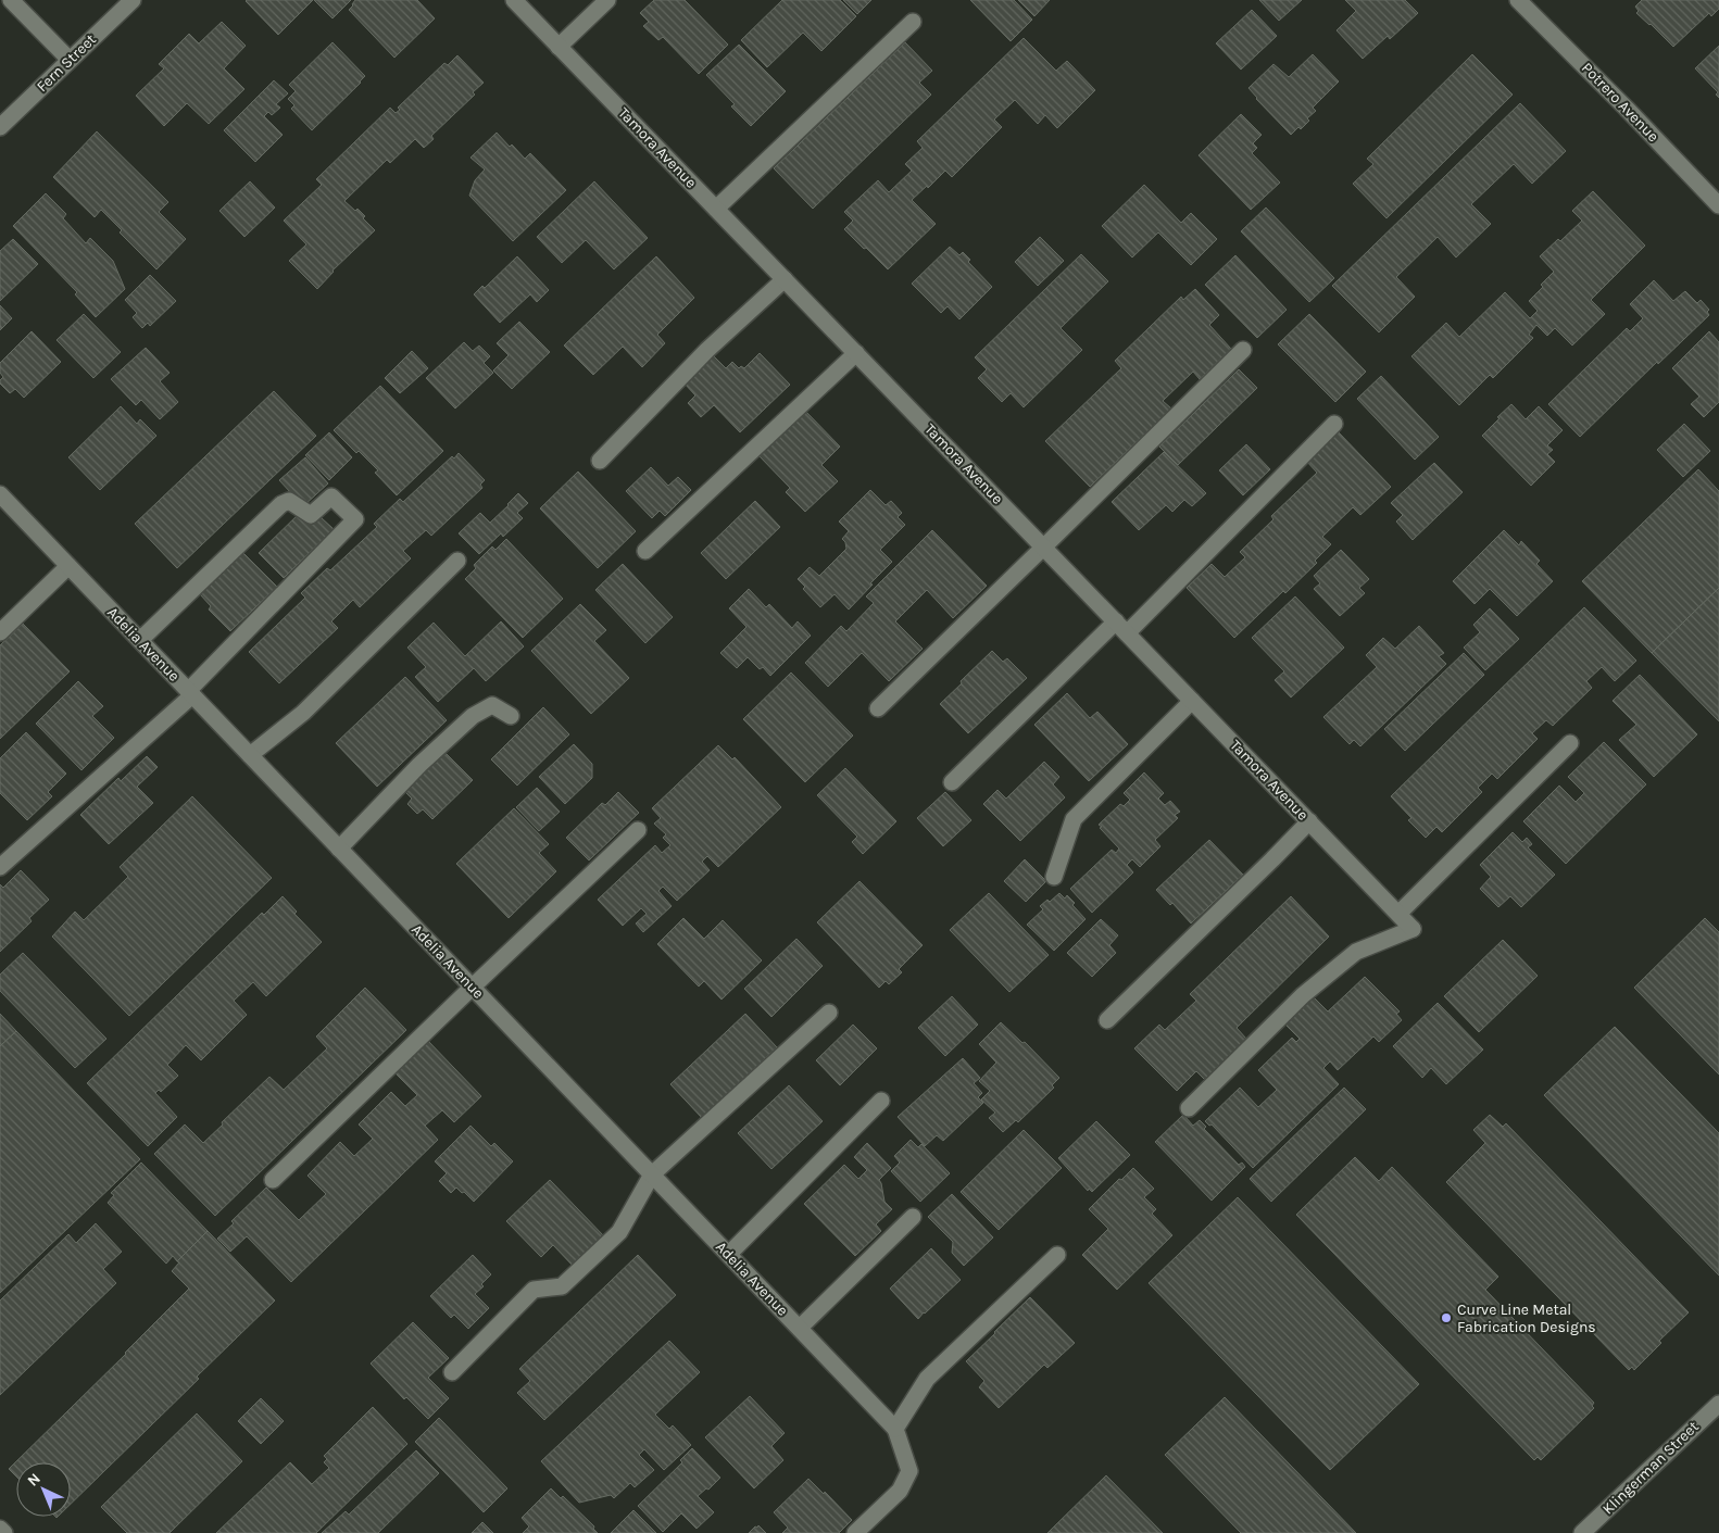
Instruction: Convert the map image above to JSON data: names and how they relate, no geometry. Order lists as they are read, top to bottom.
{
  "streets": {
    "street": [
      "Fern Street",
      "Potrero Avenue",
      "Tamora Avenue",
      "Adelia Avenue",
      "Klingerman Street"
    ]
  },
  "places": ["Curve Line Metal Fabrication Designs"],
  "north": "top left"
}
